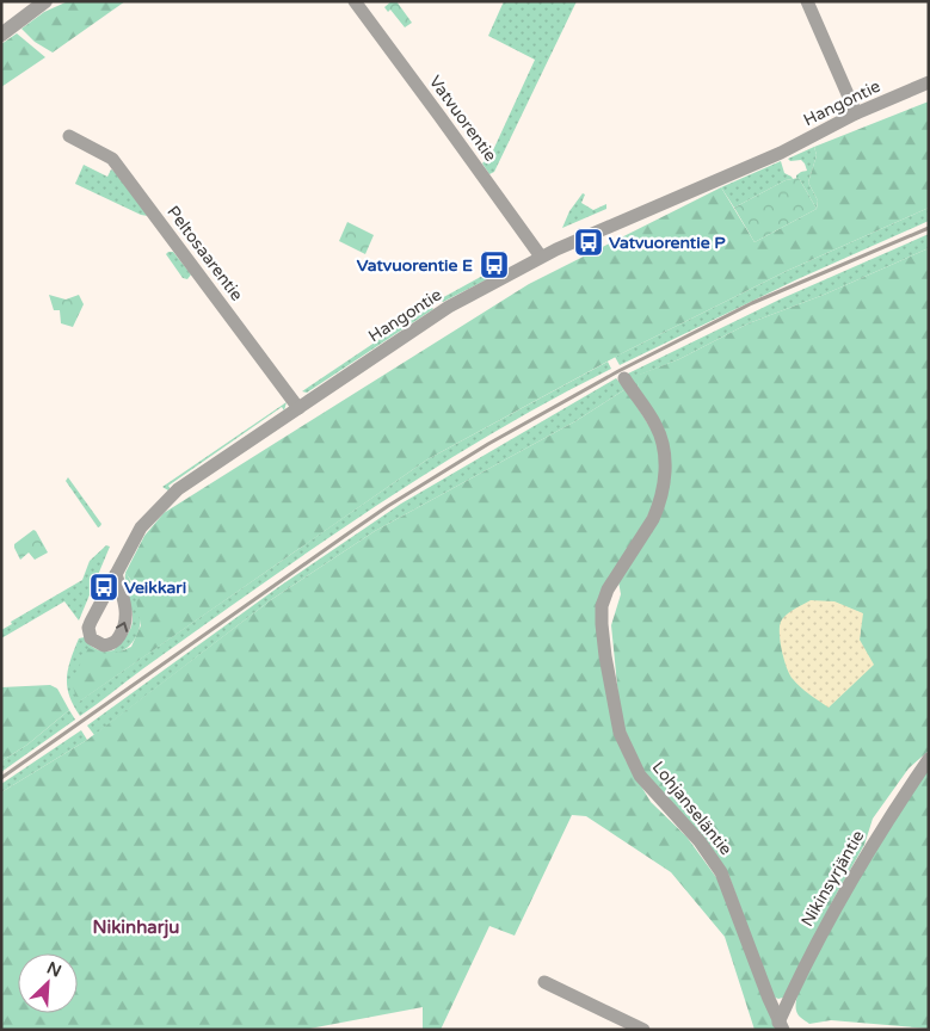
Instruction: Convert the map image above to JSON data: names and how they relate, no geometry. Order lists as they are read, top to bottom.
{
  "streets": {
    "street": [
      "Hangontie",
      "Vatvuorentie",
      "Peltosaarentie",
      "Lohjanseläntie",
      "Nikinsyrjäntie"
    ]
  },
  "crossings": [
    ["Hangontie", "Vatvuorentie"],
    ["Hangontie", "Peltosaarentie"],
    ["Lohjanseläntie", "Nikinsyrjäntie"]
  ],
  "districts": ["Nikinharju"],
  "places": {
    "bus stop": ["Vatvuorentie P", "Vatvuorentie E", "Veikkari"]
  },
  "north": "top right"
}
